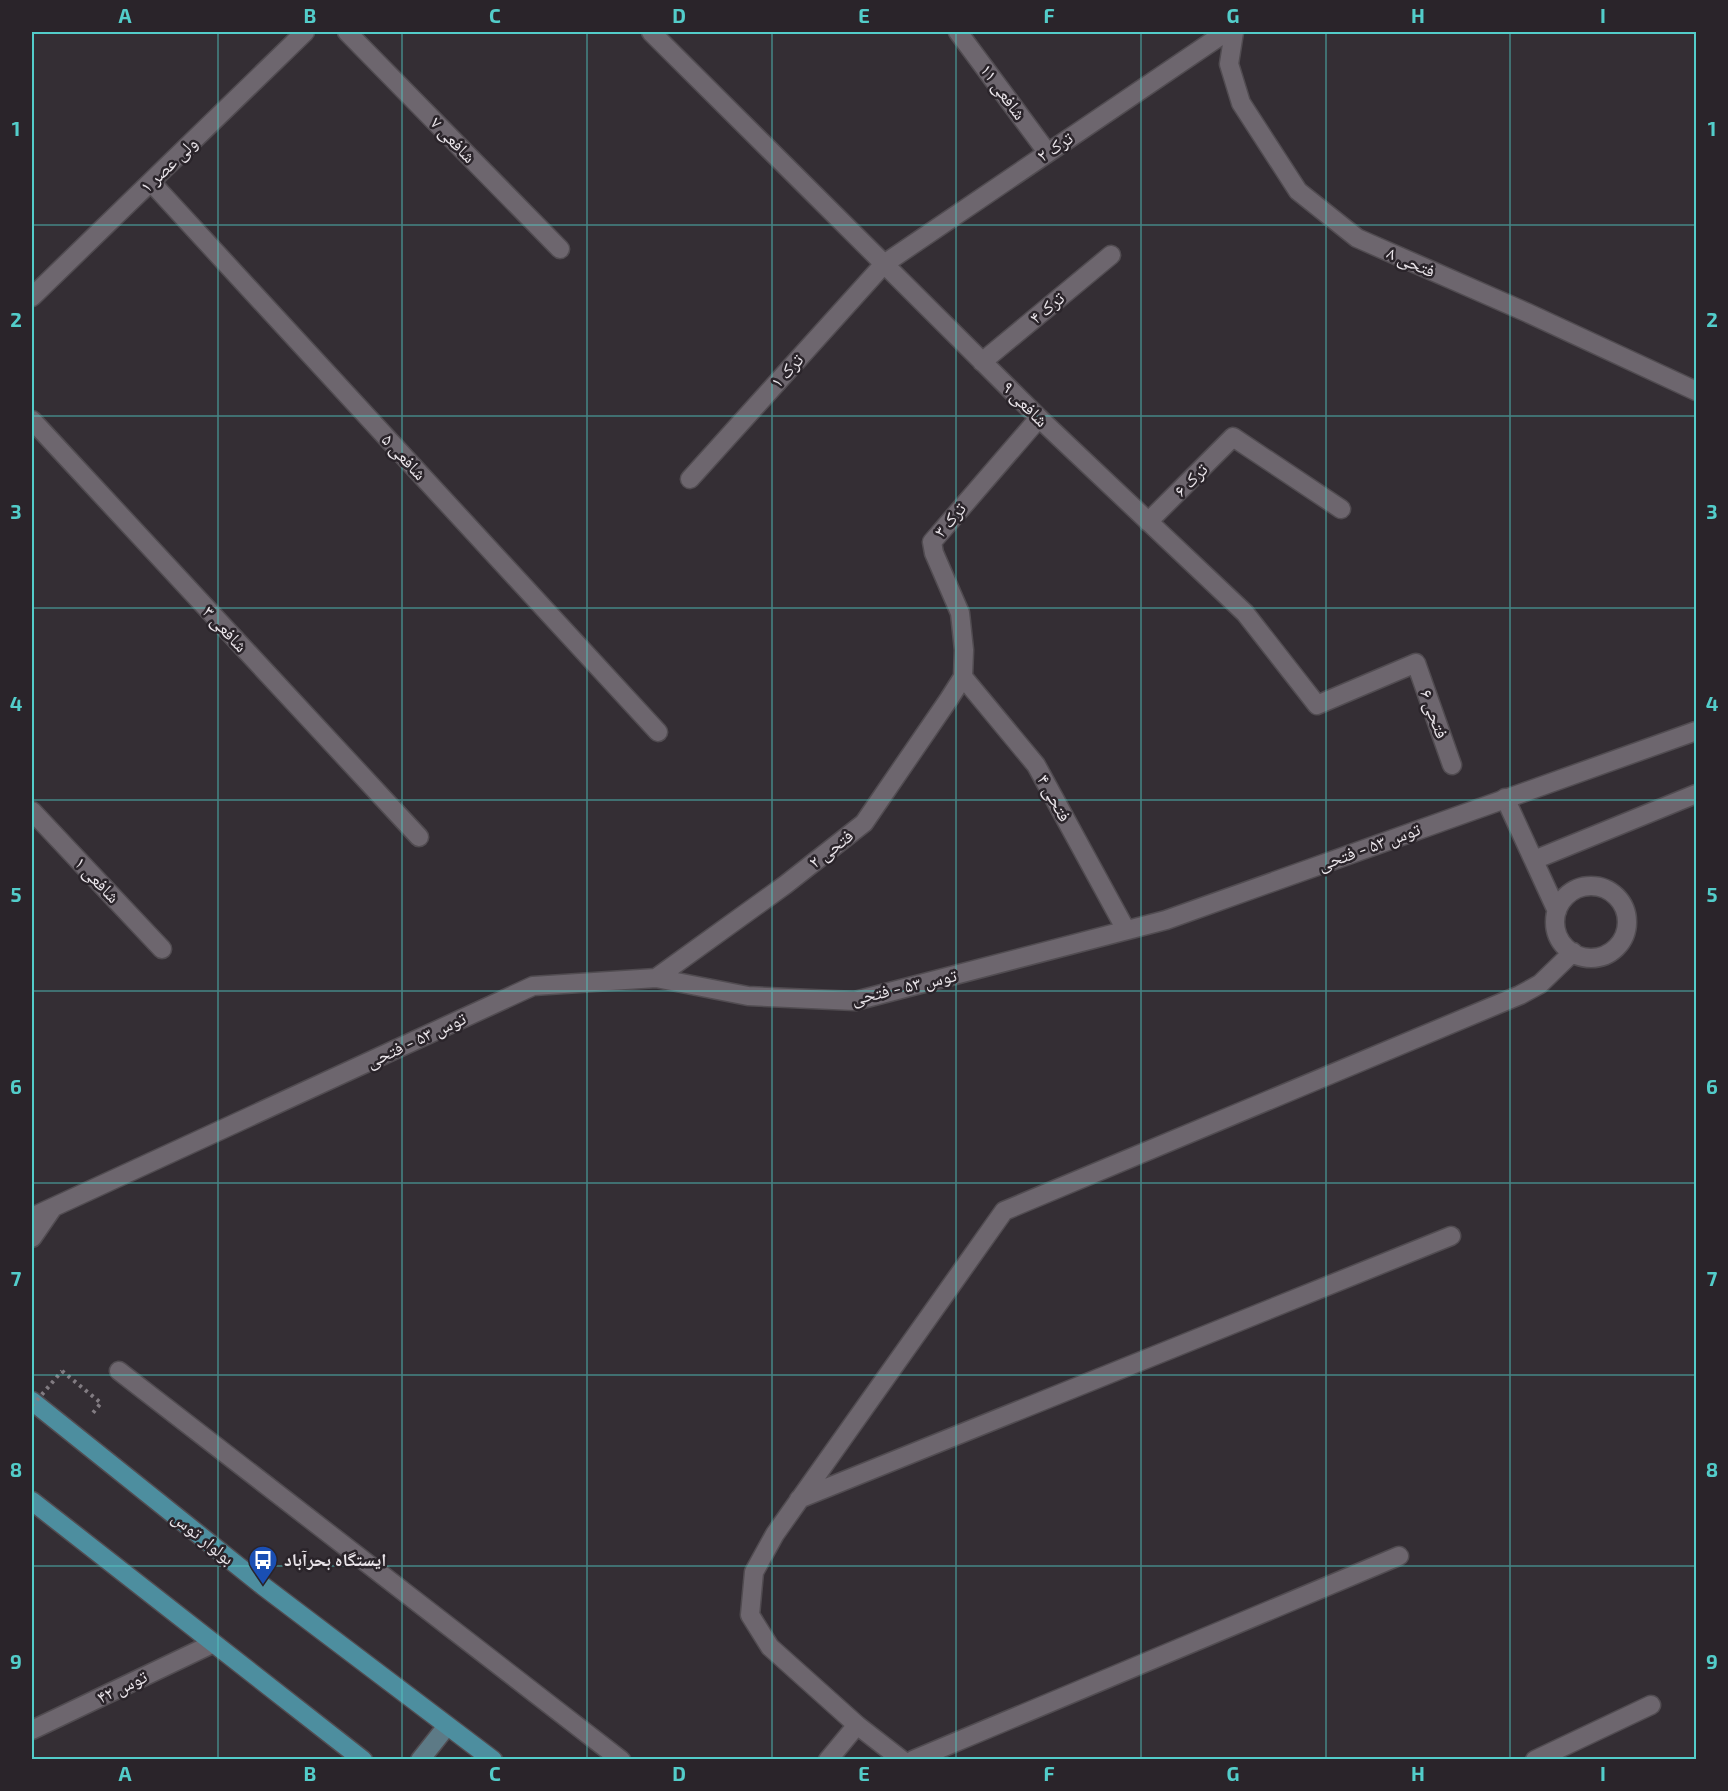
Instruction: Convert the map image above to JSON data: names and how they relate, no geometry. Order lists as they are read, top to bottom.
{
  "streets": {
    "main road": ["بولوار توس"],
    "street": [
      "شافعی ۱۱",
      "شافعی ۷",
      "ترک ۲",
      "ولی عصر ۱",
      "فتحی ۸",
      "ترک ۴",
      "ترک ۱",
      "شافعی ۹",
      "شافعی ۵",
      "ترک ۶",
      "ترک ۳",
      "شافعی ۳",
      "فتحی ۶",
      "فتحی ۴",
      "توس ۵۳ - فتحی",
      "فتحی ۲",
      "شافعی ۱",
      "توس ۴۲"
    ]
  },
  "crossings": [
    ["شافعی ۱۱", "ترک ۲"],
    ["ترک ۲", "ترک ۱"],
    ["ترک ۲", "شافعی ۹"],
    ["ولی عصر ۱", "شافعی ۵"],
    ["ترک ۴", "شافعی ۹"],
    ["ترک ۱", "شافعی ۹"],
    ["شافعی ۹", "ترک ۶"],
    ["شافعی ۹", "ترک ۳"],
    ["شافعی ۹", "فتحی ۶"],
    ["ترک ۳", "فتحی ۴"],
    ["ترک ۳", "فتحی ۲"],
    ["فتحی ۴", "توس ۵۳ - فتحی"],
    ["فتحی ۴", "فتحی ۲"],
    ["توس ۵۳ - فتحی", "فتحی ۲"]
  ],
  "places": {
    "bus stop": ["ایستگاه بحرآباد"]
  },
  "grid": {
    "columns": [
      "A",
      "B",
      "C",
      "D",
      "E",
      "F",
      "G",
      "H",
      "I"
    ],
    "rows": [
      "1",
      "2",
      "3",
      "4",
      "5",
      "6",
      "7",
      "8",
      "9"
    ]
  }
}
